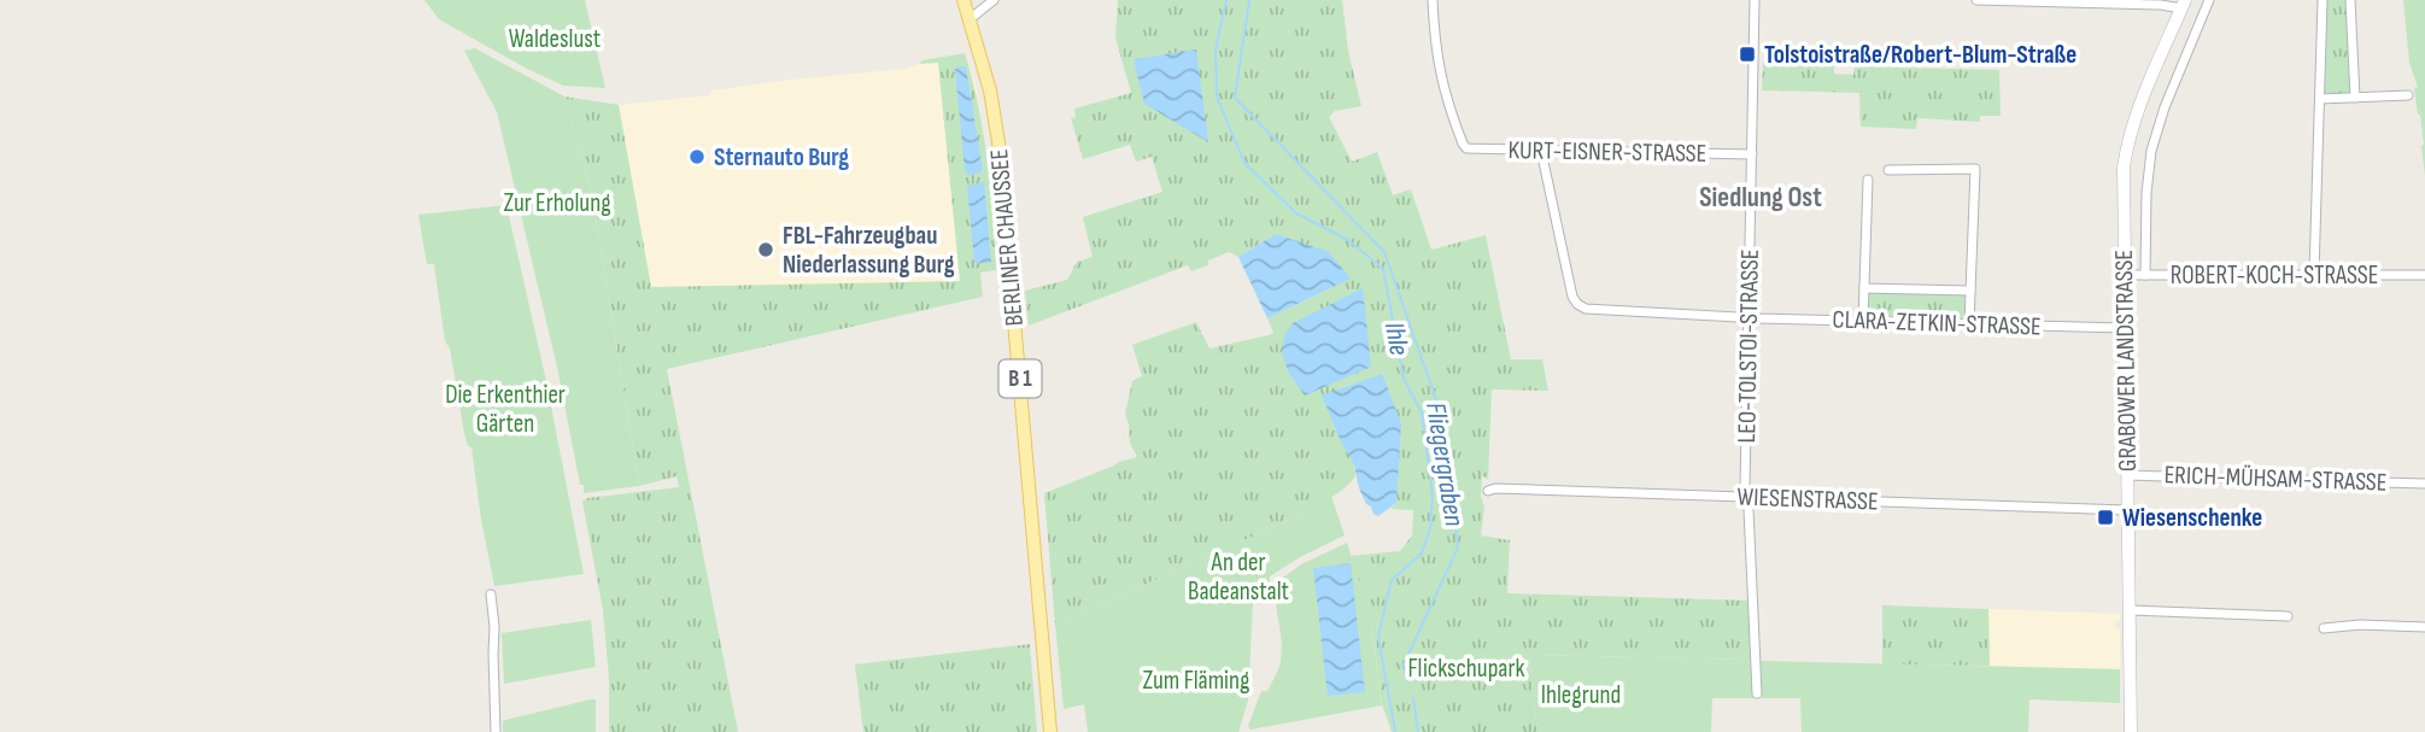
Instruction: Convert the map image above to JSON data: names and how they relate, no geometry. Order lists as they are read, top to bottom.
{
  "streets": {
    "main road": ["BERLINER CHAUSSEE", "GRABOWER LANDSTRASSE", "B 1"],
    "street": [
      "KURT-EISNER-STRASSE",
      "ROBERT-KOCH-STRASSE",
      "CLARA-ZETKIN-STRASSE",
      "LEO-TOLSTOI-STRASSE",
      "ERICH-MÜHSAM-STRASSE",
      "WIESENSTRASSE"
    ]
  },
  "crossings": [
    ["KURT-EISNER-STRASSE", "CLARA-ZETKIN-STRASSE"],
    ["KURT-EISNER-STRASSE", "LEO-TOLSTOI-STRASSE"],
    ["ROBERT-KOCH-STRASSE", "GRABOWER LANDSTRASSE"],
    ["CLARA-ZETKIN-STRASSE", "LEO-TOLSTOI-STRASSE"],
    ["CLARA-ZETKIN-STRASSE", "GRABOWER LANDSTRASSE"],
    ["LEO-TOLSTOI-STRASSE", "WIESENSTRASSE"],
    ["GRABOWER LANDSTRASSE", "ERICH-MÜHSAM-STRASSE"],
    ["GRABOWER LANDSTRASSE", "WIESENSTRASSE"]
  ],
  "districts": ["Siedlung Ost"],
  "water": ["Ihle", "Fliegergraben"],
  "parks": [
    "Waldeslust",
    "Zur Erholung",
    "Die Erkenthier Gärten",
    "An der Badeanstalt",
    "Flickschupark",
    "Zum Fläming",
    "Ihlegrund"
  ],
  "places": {
    "transit": ["Tolstoistraße/Robert-Blum-Straße", "Wiesenschenke"],
    "other": ["Sternauto Burg", "FBL-Fahrzeugbau Niederlassung Burg"]
  }
}
